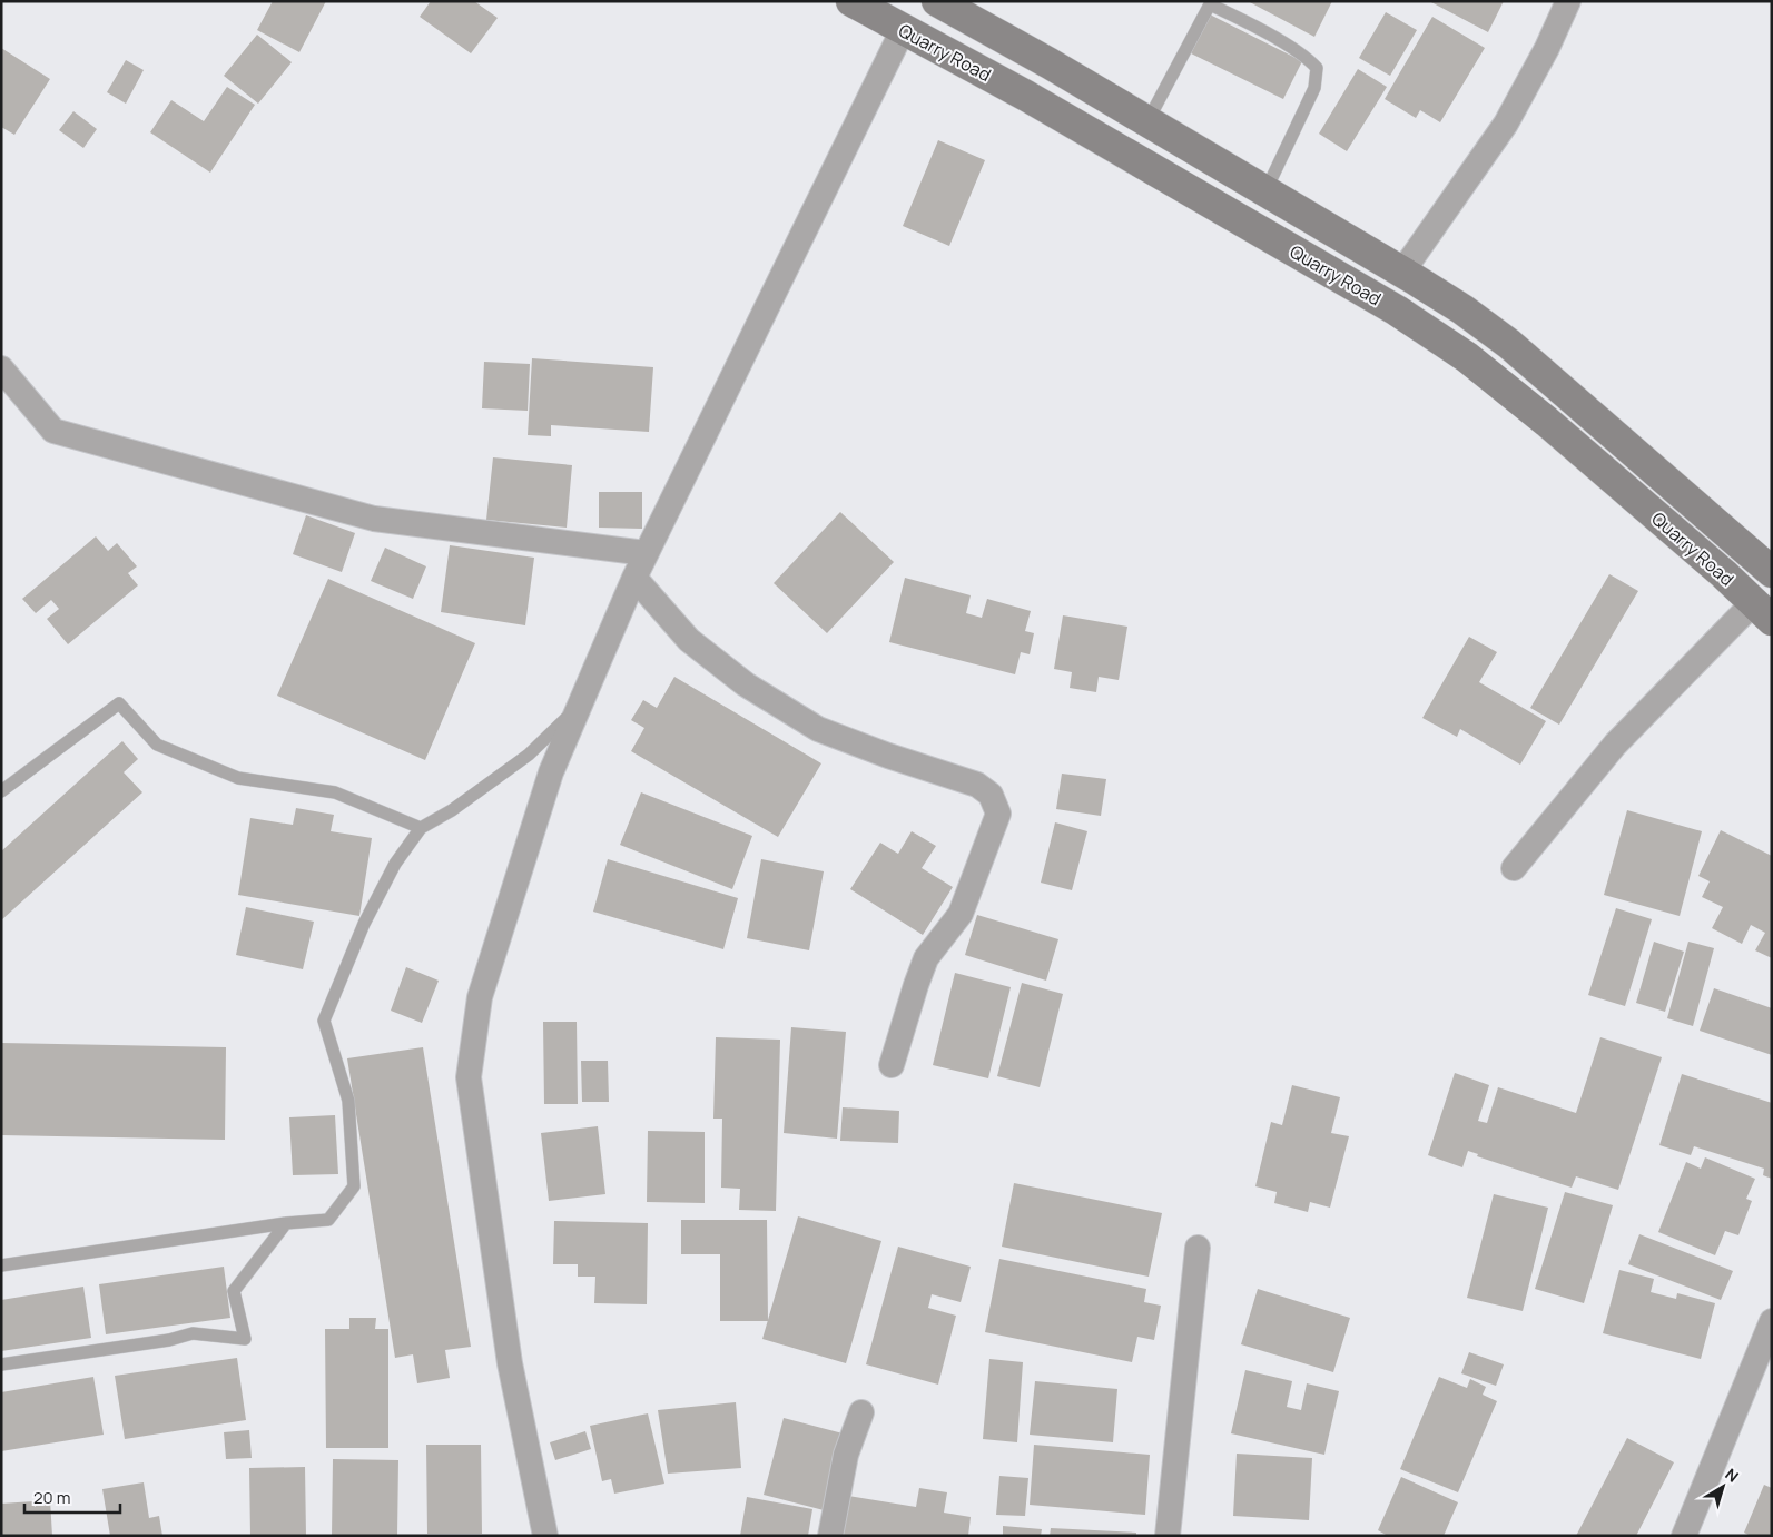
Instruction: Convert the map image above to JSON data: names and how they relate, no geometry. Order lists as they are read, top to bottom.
{
  "streets": {
    "main road": ["Quarry Road"]
  },
  "scale_bar": "20 m",
  "north": "top right"
}
